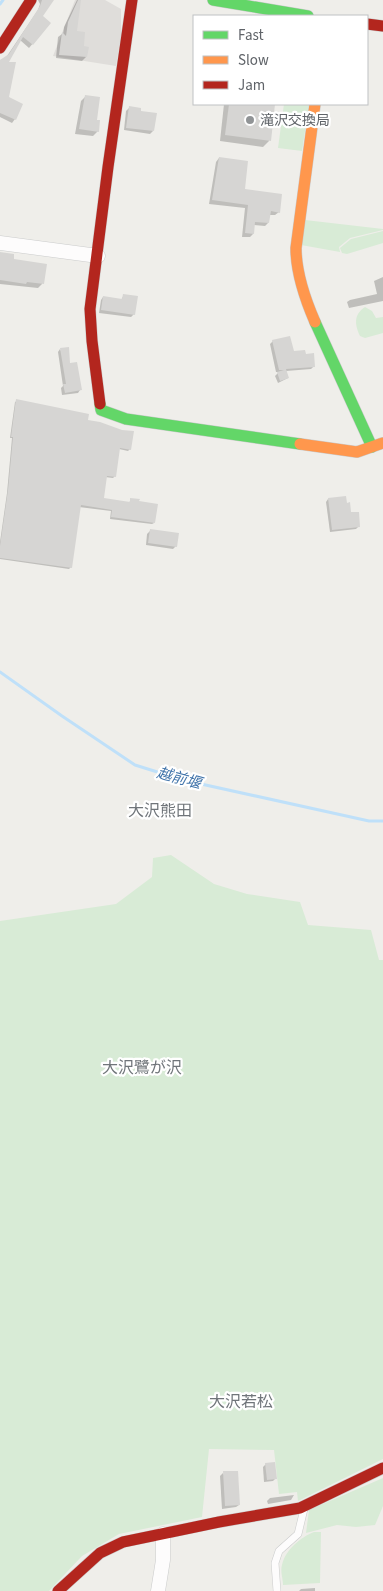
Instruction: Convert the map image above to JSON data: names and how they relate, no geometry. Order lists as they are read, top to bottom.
{
  "districts": ["大沢熊田", "大沢鷺が沢", "大沢若松"],
  "water": ["越前堰"],
  "places": ["滝沢交換局"],
  "legend": ["Fast", "Slow", "Jam"]
}
